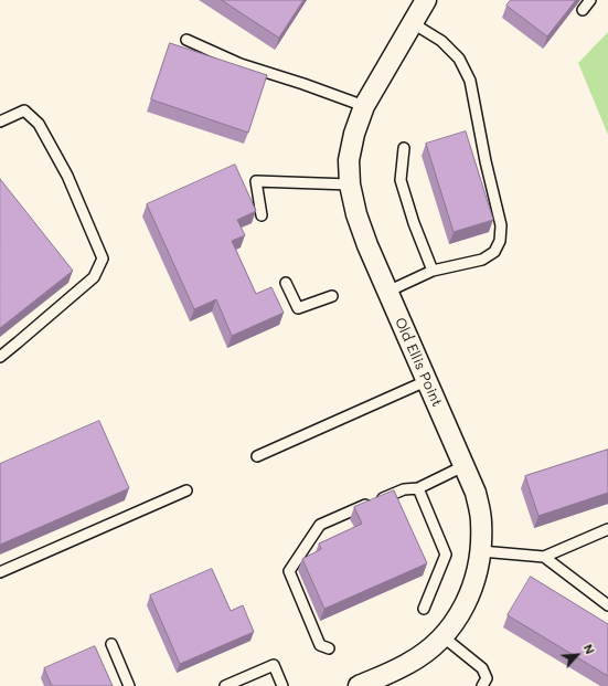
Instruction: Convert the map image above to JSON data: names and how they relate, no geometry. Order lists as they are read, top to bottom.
{
  "streets": {
    "street": ["Old Ellis Point"]
  },
  "north": "top right"
}
